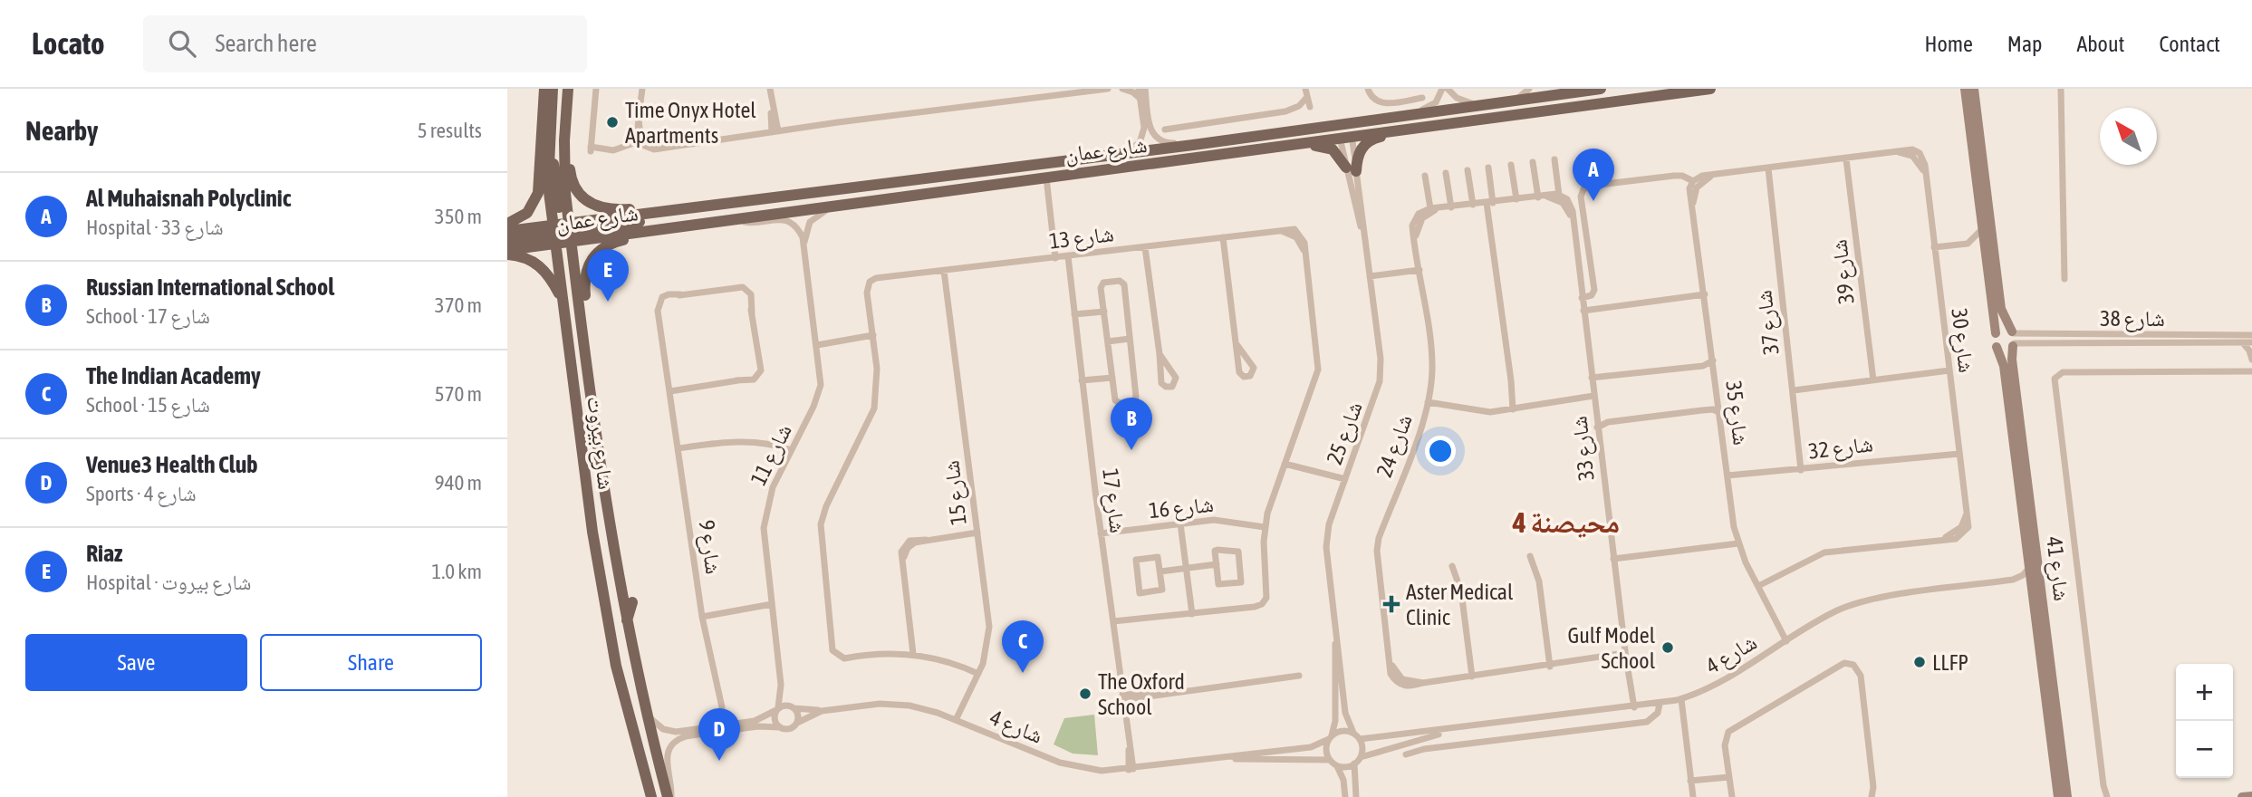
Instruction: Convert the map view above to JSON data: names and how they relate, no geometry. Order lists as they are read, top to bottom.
{
  "streets": {
    "main road": ["شارع عمان", "شارع بيروت"],
    "street": [
      "شارع 13",
      "شارع 39",
      "شارع 38",
      "شارع 37",
      "شارع 30",
      "شارع 35",
      "شارع 25",
      "شارع 24",
      "شارع 32",
      "شارع 33",
      "شارع 11",
      "شارع 15",
      "شارع 17",
      "شارع 16",
      "شارع 9",
      "شارع 41",
      "شارع 4"
    ]
  },
  "crossings": [
    ["شارع عمان", "شارع 25"],
    ["شارع عمان", "شارع بيروت"],
    ["شارع 13", "شارع 15"],
    ["شارع 13", "شارع 17"],
    ["شارع 13", "شارع 16"],
    ["شارع 39", "شارع 30"],
    ["شارع 38", "شارع 41"],
    ["شارع 37", "شارع 30"],
    ["شارع 37", "شارع 32"],
    ["شارع 30", "شارع 35"],
    ["شارع 30", "شارع 32"],
    ["شارع 35", "شارع 32"],
    ["شارع 35", "شارع 4"],
    ["شارع 25", "شارع 4"],
    ["شارع 24", "شارع 33"],
    ["شارع 33", "شارع 4"],
    ["شارع 11", "شارع 4"],
    ["شارع 15", "شارع 4"],
    ["شارع 17", "شارع 16"],
    ["شارع 17", "شارع 4"],
    ["شارع 41", "شارع 4"]
  ],
  "districts": ["محيصنة 4"],
  "places": {
    "other": [
      "Time Onyx Hotel Apartments",
      "Gulf Model School",
      "LLFP",
      "The Oxford School"
    ],
    "health": ["Aster Medical Clinic"]
  },
  "north": "top left",
  "page": {
    "header": "Locato",
    "search": "Search here",
    "nav": [
      "Home",
      "Map",
      "About",
      "Contact"
    ],
    "heading": ["Nearby", "5 results"],
    "pins": [
      "A",
      "E",
      "B",
      "C",
      "D"
    ],
    "list": [
      {
        "mark": "A",
        "name": "Al Muhaisnah Polyclinic",
        "note": "Hospital · شارع 33",
        "value": "350 m"
      },
      {
        "mark": "B",
        "name": "Russian International School",
        "note": "School · شارع 17",
        "value": "370 m"
      },
      {
        "mark": "C",
        "name": "The Indian Academy",
        "note": "School · شارع 15",
        "value": "570 m"
      },
      {
        "mark": "D",
        "name": "Venue3 Health Club",
        "note": "Sports · شارع 4",
        "value": "940 m"
      },
      {
        "mark": "E",
        "name": "Riaz",
        "note": "Hospital · شارع بيروت",
        "value": "1.0 km"
      }
    ],
    "buttons": ["Save", "Share"],
    "map_buttons": ["+", "−"]
  }
}
